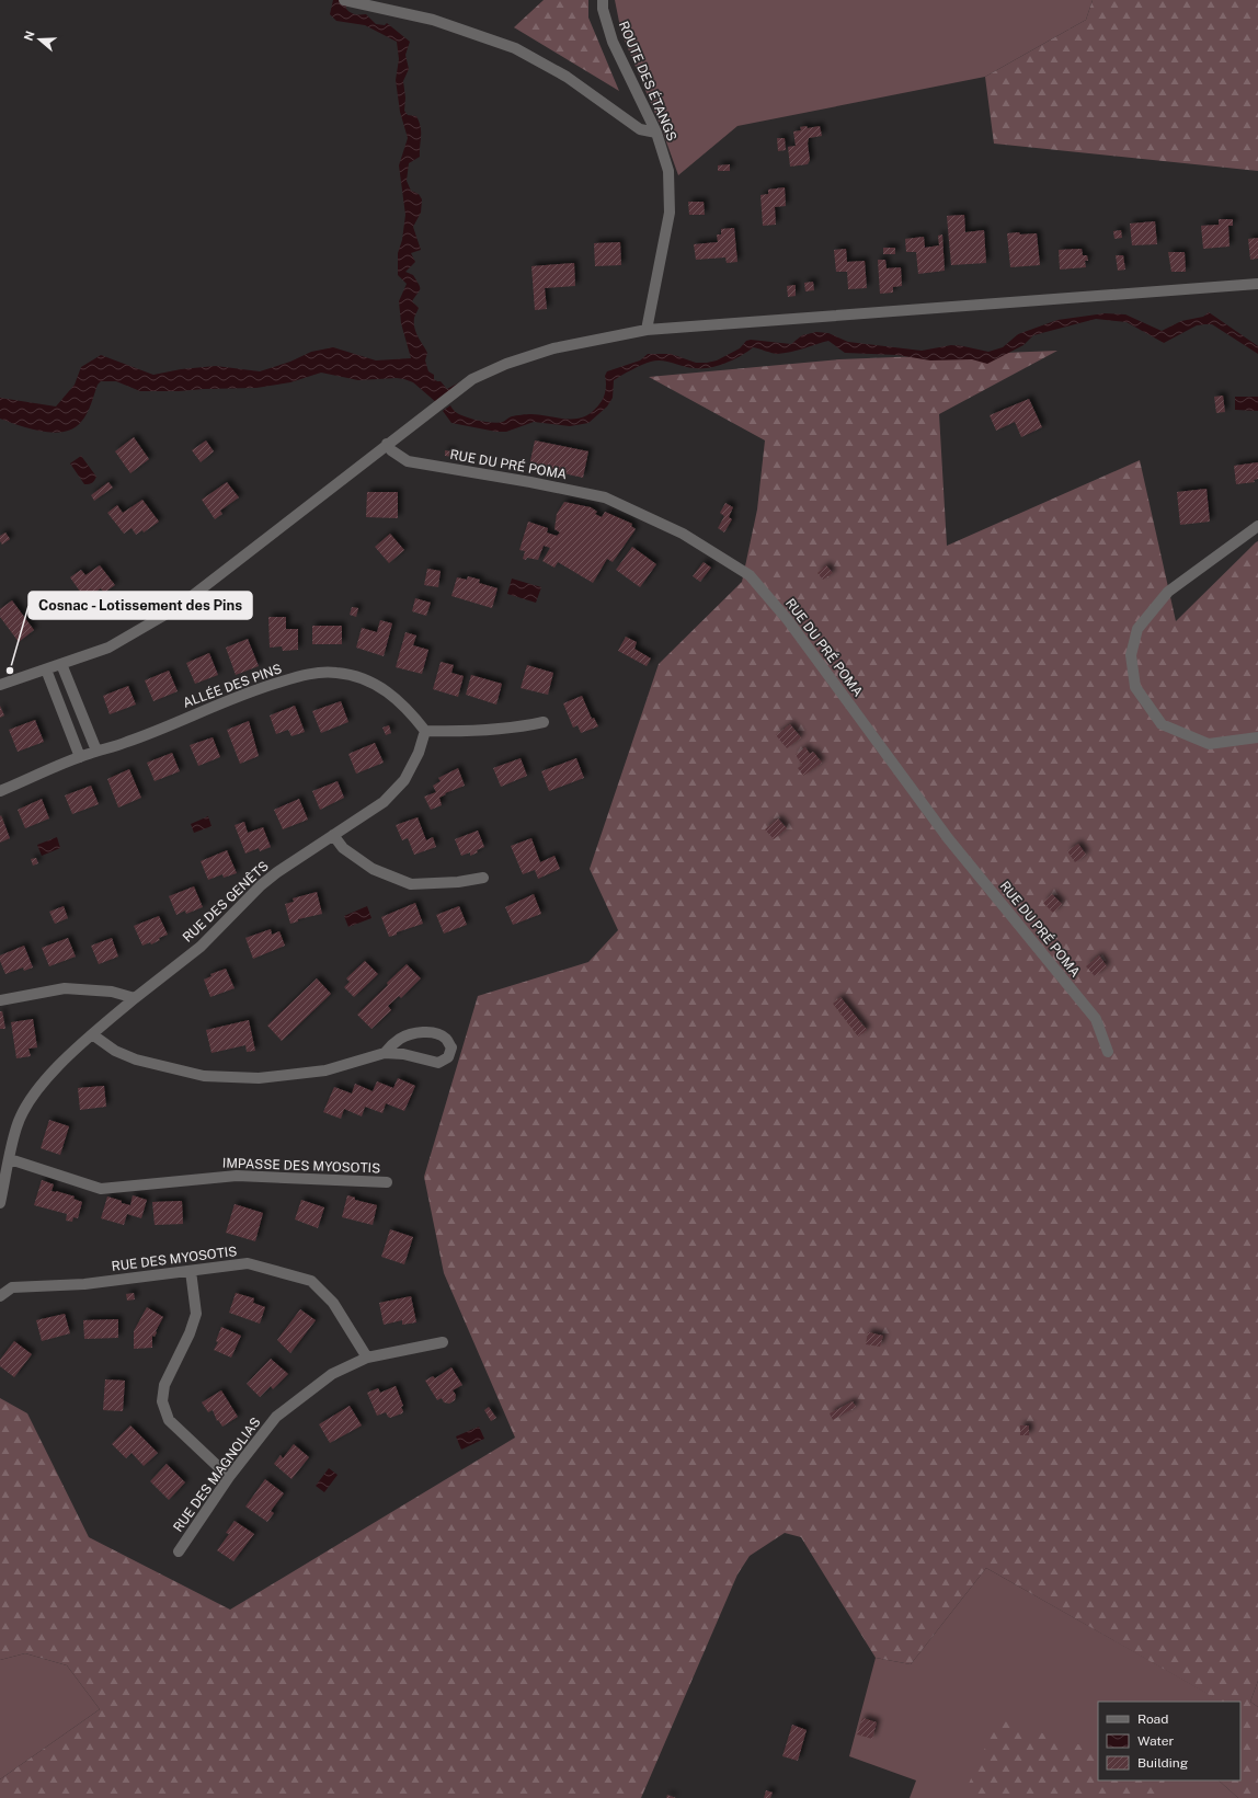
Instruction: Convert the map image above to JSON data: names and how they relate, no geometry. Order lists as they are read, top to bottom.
{
  "streets": {
    "street": [
      "ROUTE DES ÉTANGS",
      "RUE DU PRÉ POMA",
      "ALLÉE DES PINS",
      "RUE DES GENÊTS",
      "IMPASSE DES MYOSOTIS",
      "RUE DES MYOSOTIS",
      "RUE DES MAGNOLIAS"
    ]
  },
  "crossings": [
    ["ALLÉE DES PINS", "RUE DES GENÊTS"],
    ["RUE DES GENÊTS", "IMPASSE DES MYOSOTIS"],
    ["RUE DES MYOSOTIS", "RUE DES MAGNOLIAS"]
  ],
  "places": ["Cosnac - Lotissement des Pins"],
  "legend": ["Road", "Water", "Building"],
  "north": "left"
}
